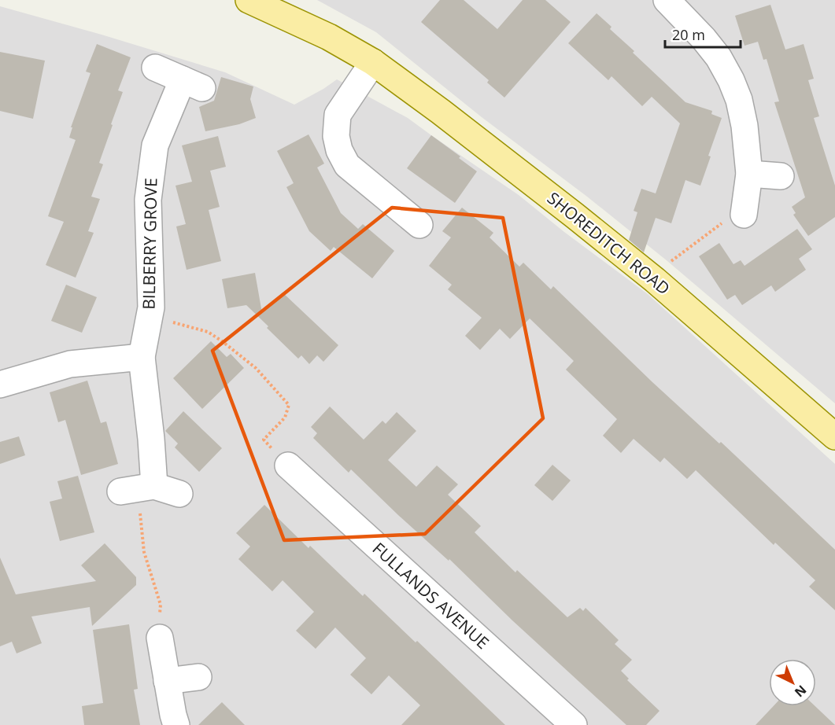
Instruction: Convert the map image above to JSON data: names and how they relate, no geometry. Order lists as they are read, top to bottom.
{
  "streets": {
    "main road": ["SHOREDITCH ROAD"],
    "street": ["BILBERRY GROVE", "FULLANDS AVENUE"]
  },
  "scale_bar": "20 m",
  "north": "bottom right"
}
